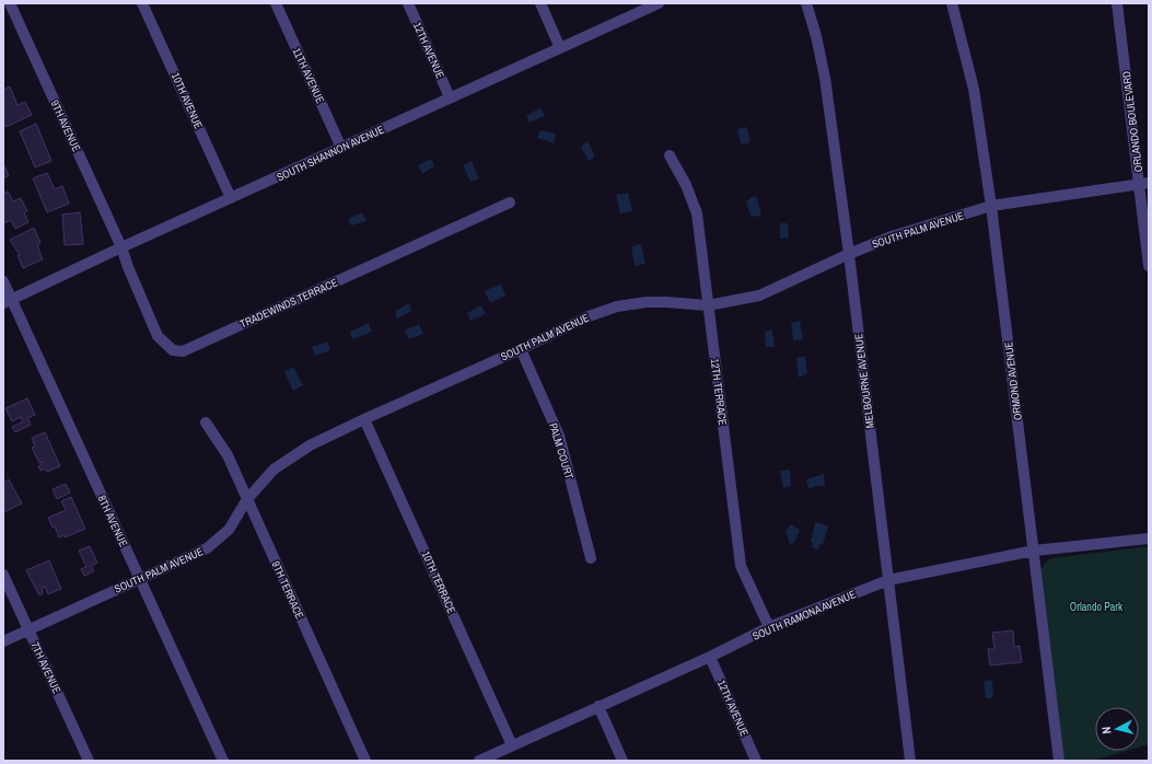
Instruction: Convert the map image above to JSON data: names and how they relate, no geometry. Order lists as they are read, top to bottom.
{
  "streets": {
    "street": [
      "12TH AVENUE",
      "11TH AVENUE",
      "10TH AVENUE",
      "ORLANDO BOULEVARD",
      "9TH AVENUE",
      "SOUTH SHANNON AVENUE",
      "SOUTH PALM AVENUE",
      "TRADEWINDS TERRACE",
      "MELBOURNE AVENUE",
      "ORMOND AVENUE",
      "12TH TERRACE",
      "PALM COURT",
      "8TH AVENUE",
      "10TH TERRACE",
      "9TH TERRACE",
      "SOUTH RAMONA AVENUE",
      "7TH AVENUE"
    ]
  },
  "crossings": [
    ["12TH AVENUE", "SOUTH SHANNON AVENUE"],
    ["12TH AVENUE", "SOUTH RAMONA AVENUE"],
    ["11TH AVENUE", "SOUTH SHANNON AVENUE"],
    ["10TH AVENUE", "SOUTH SHANNON AVENUE"],
    ["ORLANDO BOULEVARD", "SOUTH PALM AVENUE"],
    ["9TH AVENUE", "SOUTH SHANNON AVENUE"],
    ["9TH AVENUE", "TRADEWINDS TERRACE"],
    ["SOUTH SHANNON AVENUE", "TRADEWINDS TERRACE"],
    ["SOUTH SHANNON AVENUE", "8TH AVENUE"],
    ["SOUTH PALM AVENUE", "MELBOURNE AVENUE"],
    ["SOUTH PALM AVENUE", "ORMOND AVENUE"],
    ["SOUTH PALM AVENUE", "12TH TERRACE"],
    ["SOUTH PALM AVENUE", "PALM COURT"],
    ["SOUTH PALM AVENUE", "8TH AVENUE"],
    ["SOUTH PALM AVENUE", "10TH TERRACE"],
    ["SOUTH PALM AVENUE", "9TH TERRACE"],
    ["SOUTH PALM AVENUE", "7TH AVENUE"],
    ["MELBOURNE AVENUE", "SOUTH RAMONA AVENUE"],
    ["ORMOND AVENUE", "SOUTH RAMONA AVENUE"],
    ["12TH TERRACE", "SOUTH RAMONA AVENUE"],
    ["10TH TERRACE", "SOUTH RAMONA AVENUE"]
  ],
  "parks": ["Orlando Park"],
  "north": "left"
}
